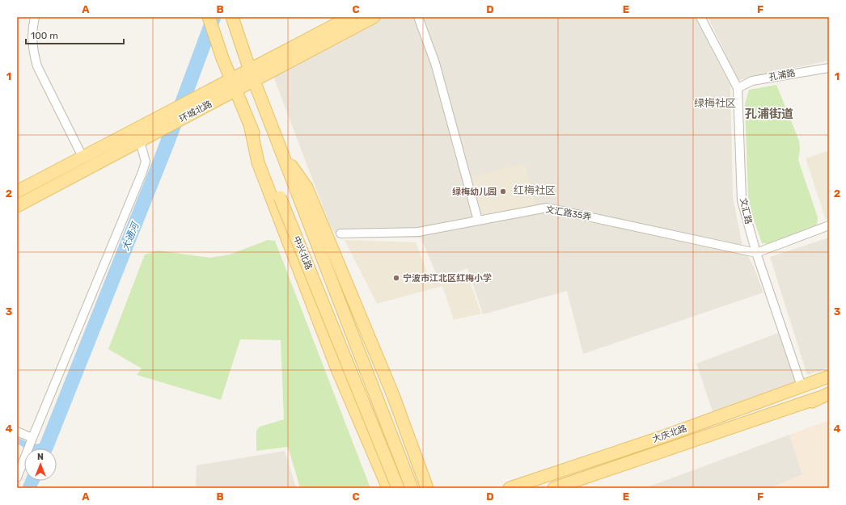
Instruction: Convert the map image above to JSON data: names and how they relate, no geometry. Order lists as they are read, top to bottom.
{
  "streets": {
    "main road": ["环城北路", "中兴北路", "大庆北路"],
    "street": ["孔浦路", "文汇路", "文汇路35弄"]
  },
  "crossings": [
    ["孔浦路", "文汇路"],
    ["环城北路", "中兴北路"],
    ["文汇路", "文汇路35弄"],
    ["文汇路", "大庆北路"]
  ],
  "districts": ["绿梅社区", "孔浦街道", "红梅社区"],
  "water": ["大通河"],
  "places": ["绿梅幼儿园", "宁波市江北区红梅小学"],
  "scale_bar": "100 m",
  "north": "top",
  "grid": {
    "columns": [
      "A",
      "B",
      "C",
      "D",
      "E",
      "F"
    ],
    "rows": [
      "1",
      "2",
      "3",
      "4"
    ]
  }
}
